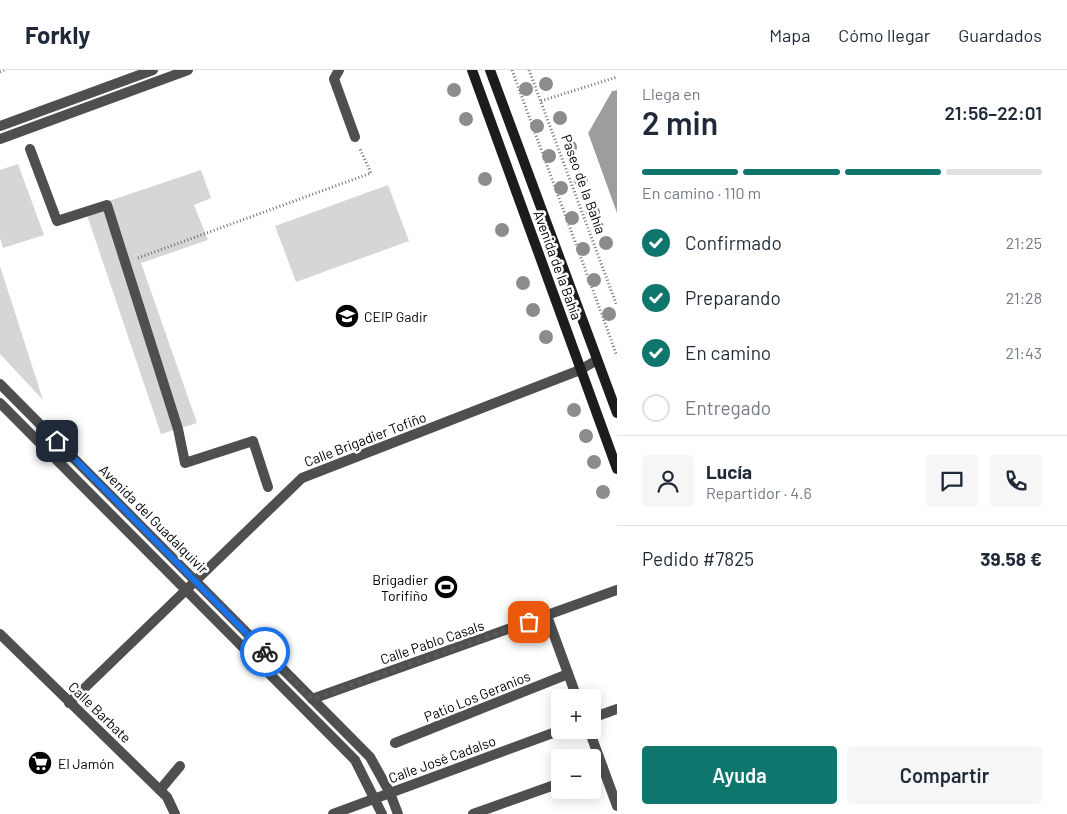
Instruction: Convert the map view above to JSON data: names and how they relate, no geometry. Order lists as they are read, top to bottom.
{
  "streets": {
    "main road": ["Avenida de la Bahía"],
    "street": [
      "Calle Brigadier Tofiño",
      "Avenida del Guadalquivir",
      "Calle Pablo Casals",
      "Patio Los Geranios",
      "Calle Barbate",
      "Calle José Cadalso"
    ],
    "path": ["Paseo de la Bahía"]
  },
  "crossings": [
    ["Avenida de la Bahía", "Calle Brigadier Tofiño"],
    ["Calle Brigadier Tofiño", "Avenida del Guadalquivir"],
    ["Calle Brigadier Tofiño", "Calle Barbate"],
    ["Avenida del Guadalquivir", "Calle Pablo Casals"],
    ["Avenida del Guadalquivir", "Calle José Cadalso"]
  ],
  "places": {
    "school or university": ["CEIP Gadir"],
    "sports": ["Brigadier Torifiño"],
    "supermarket": ["El Jamón"]
  },
  "page": {
    "header": "Forkly",
    "nav": ["Mapa", "Cómo llegar", "Guardados"],
    "heading": ["2 min", "Llega en", "21:56–22:01"],
    "panel": [
      "Lucía",
      "Repartidor · 4.6",
      "Pedido #7825",
      "39.58 €"
    ],
    "bar": "En camino · 110 m",
    "list": [
      ["Confirmado", "21:25"],
      ["Preparando", "21:28"],
      ["En camino", "21:43"],
      "Entregado"
    ],
    "map_buttons": ["+", "−"],
    "buttons": ["Ayuda", "Compartir"]
  }
}
